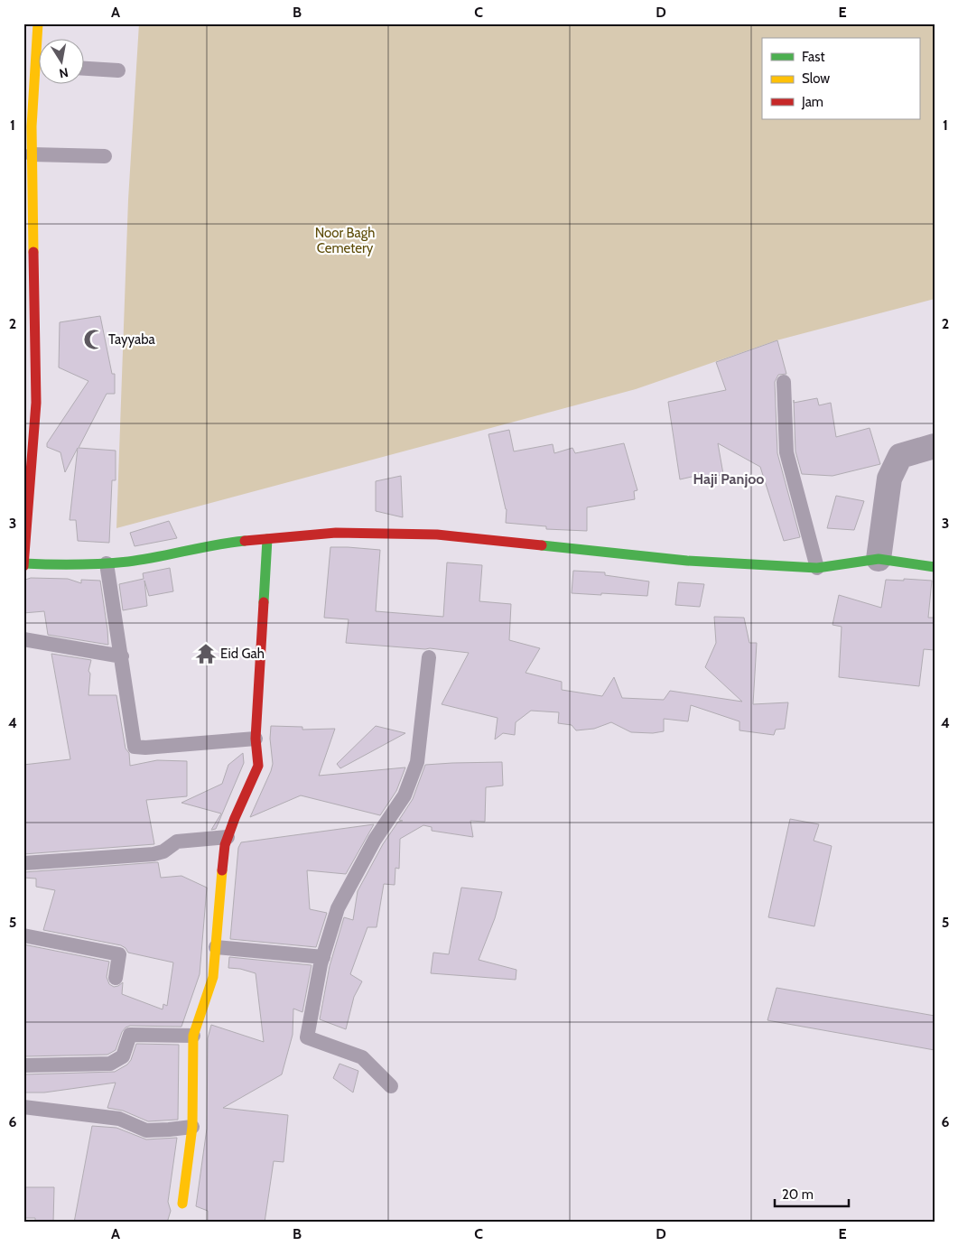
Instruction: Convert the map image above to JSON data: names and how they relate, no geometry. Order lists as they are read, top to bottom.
{
  "districts": ["Haji Panjoo"],
  "parks": ["Noor Bagh Cemetery"],
  "places": {
    "mosque": ["Tayyaba"],
    "temple": ["Eid Gah"]
  },
  "legend": ["Fast", "Slow", "Jam"],
  "scale_bar": "20 m",
  "north": "bottom",
  "grid": {
    "columns": [
      "A",
      "B",
      "C",
      "D",
      "E"
    ],
    "rows": [
      "1",
      "2",
      "3",
      "4",
      "5",
      "6"
    ]
  }
}
